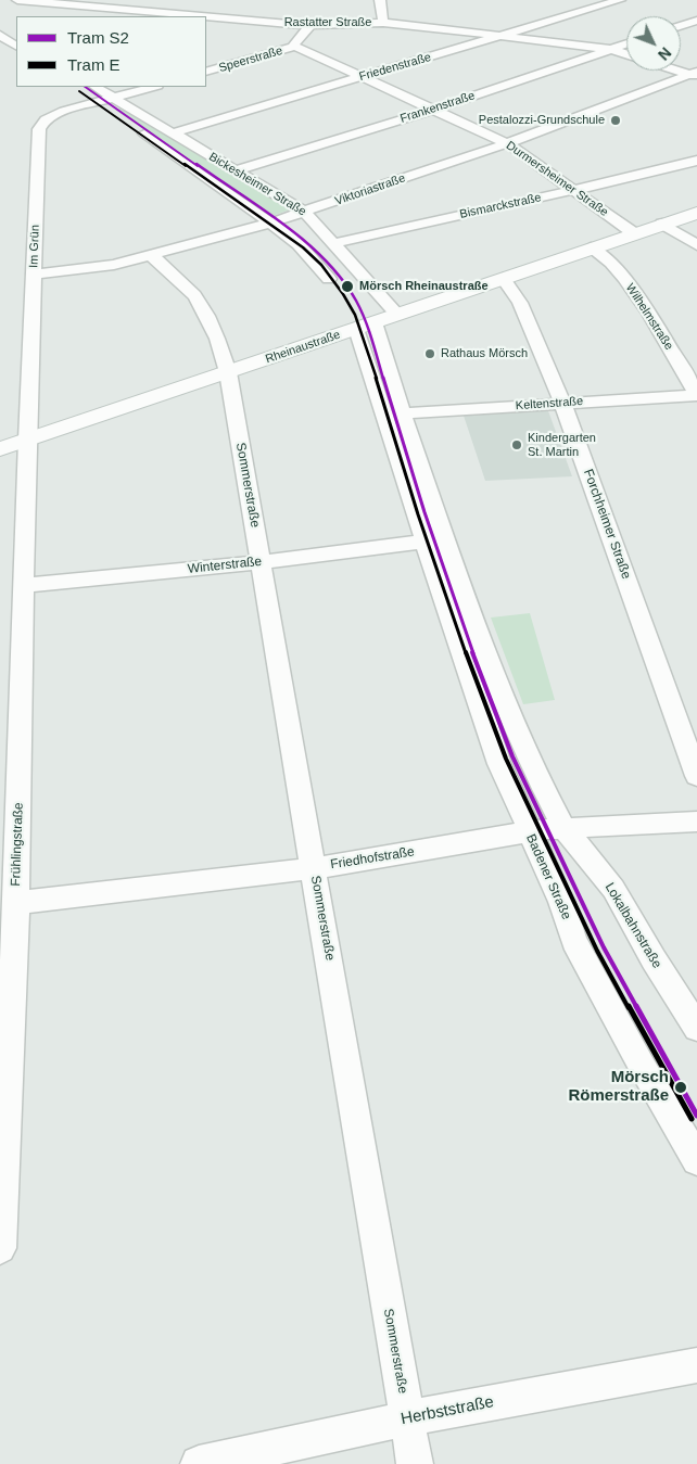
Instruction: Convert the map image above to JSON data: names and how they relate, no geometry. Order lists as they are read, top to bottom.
{
  "streets": {
    "street": [
      "Rastatter Straße",
      "Speerstraße",
      "Friedenstraße",
      "Frankenstraße",
      "Durmersheimer Straße",
      "Bickesheimer Straße",
      "Viktoriastraße",
      "Bismarckstraße",
      "Im Grün",
      "Wilhelmstraße",
      "Rheinaustraße",
      "Keltenstraße",
      "Sommerstraße",
      "Forchheimer Straße",
      "Winterstraße",
      "Frühlingstraße",
      "Friedhofstraße",
      "Badener Straße",
      "Lokalbahnstraße",
      "Herbststraße"
    ]
  },
  "crossings": [
    ["Rastatter Straße", "Friedenstraße"],
    ["Rastatter Straße", "Frankenstraße"],
    ["Speerstraße", "Durmersheimer Straße"],
    ["Friedenstraße", "Durmersheimer Straße"],
    ["Friedenstraße", "Bickesheimer Straße"],
    ["Frankenstraße", "Durmersheimer Straße"],
    ["Frankenstraße", "Bickesheimer Straße"],
    ["Durmersheimer Straße", "Viktoriastraße"],
    ["Durmersheimer Straße", "Bismarckstraße"],
    ["Durmersheimer Straße", "Rheinaustraße"],
    ["Bickesheimer Straße", "Viktoriastraße"],
    ["Bickesheimer Straße", "Bismarckstraße"],
    ["Bickesheimer Straße", "Im Grün"],
    ["Bickesheimer Straße", "Rheinaustraße"],
    ["Viktoriastraße", "Im Grün"],
    ["Viktoriastraße", "Sommerstraße"],
    ["Im Grün", "Rheinaustraße"],
    ["Im Grün", "Frühlingstraße"],
    ["Wilhelmstraße", "Rheinaustraße"],
    ["Wilhelmstraße", "Keltenstraße"],
    ["Rheinaustraße", "Sommerstraße"],
    ["Rheinaustraße", "Forchheimer Straße"],
    ["Rheinaustraße", "Frühlingstraße"],
    ["Rheinaustraße", "Badener Straße"],
    ["Keltenstraße", "Forchheimer Straße"],
    ["Sommerstraße", "Winterstraße"],
    ["Sommerstraße", "Friedhofstraße"],
    ["Sommerstraße", "Herbststraße"],
    ["Winterstraße", "Frühlingstraße"],
    ["Winterstraße", "Badener Straße"],
    ["Frühlingstraße", "Friedhofstraße"],
    ["Friedhofstraße", "Badener Straße"],
    ["Friedhofstraße", "Lokalbahnstraße"]
  ],
  "places": [
    "Pestalozzi-Grundschule",
    "Mörsch Rheinaustraße",
    "Rathaus Mörsch",
    "Kindergarten St. Martin",
    "Mörsch Römerstraße"
  ],
  "lines": ["tram line S2", "tram line E"],
  "legend": ["Tram S2", "Tram E"],
  "north": "bottom right"
}
